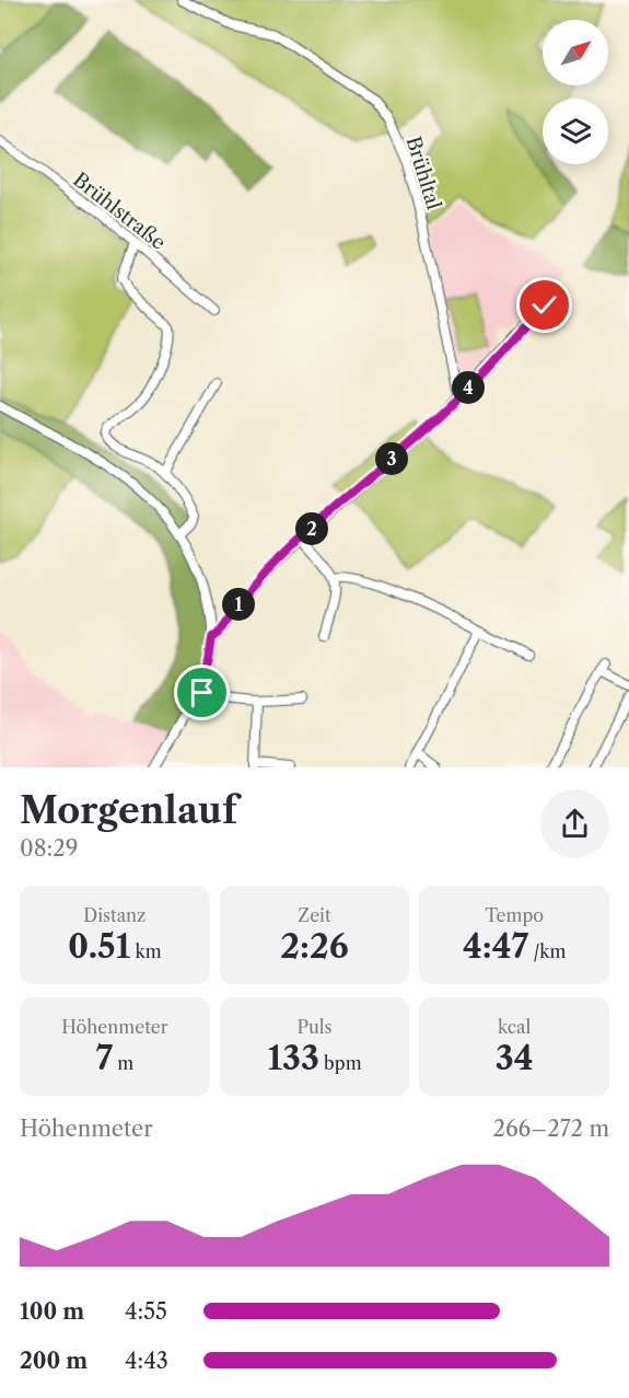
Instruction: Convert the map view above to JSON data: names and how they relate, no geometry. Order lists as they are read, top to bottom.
{
  "streets": {
    "street": ["Brühltal", "Brühlstraße"]
  },
  "north": "top right",
  "page": {
    "pins": [
      "4",
      "3",
      "2",
      "1"
    ],
    "heading": ["Morgenlauf", "08:29"],
    "stats": [
      ["Distanz", "0.51 km"],
      ["Zeit", "2:26"],
      ["Tempo", "4:47 /km"],
      ["Höhenmeter", "7 m"],
      ["Puls", "133 bpm"],
      ["kcal", "34"]
    ],
    "chart": ["Höhenmeter", "266–272 m"],
    "list": [
      {
        "name": "100 m",
        "note": "4:55"
      },
      {
        "name": "200 m",
        "note": "4:43"
      }
    ]
  }
}
